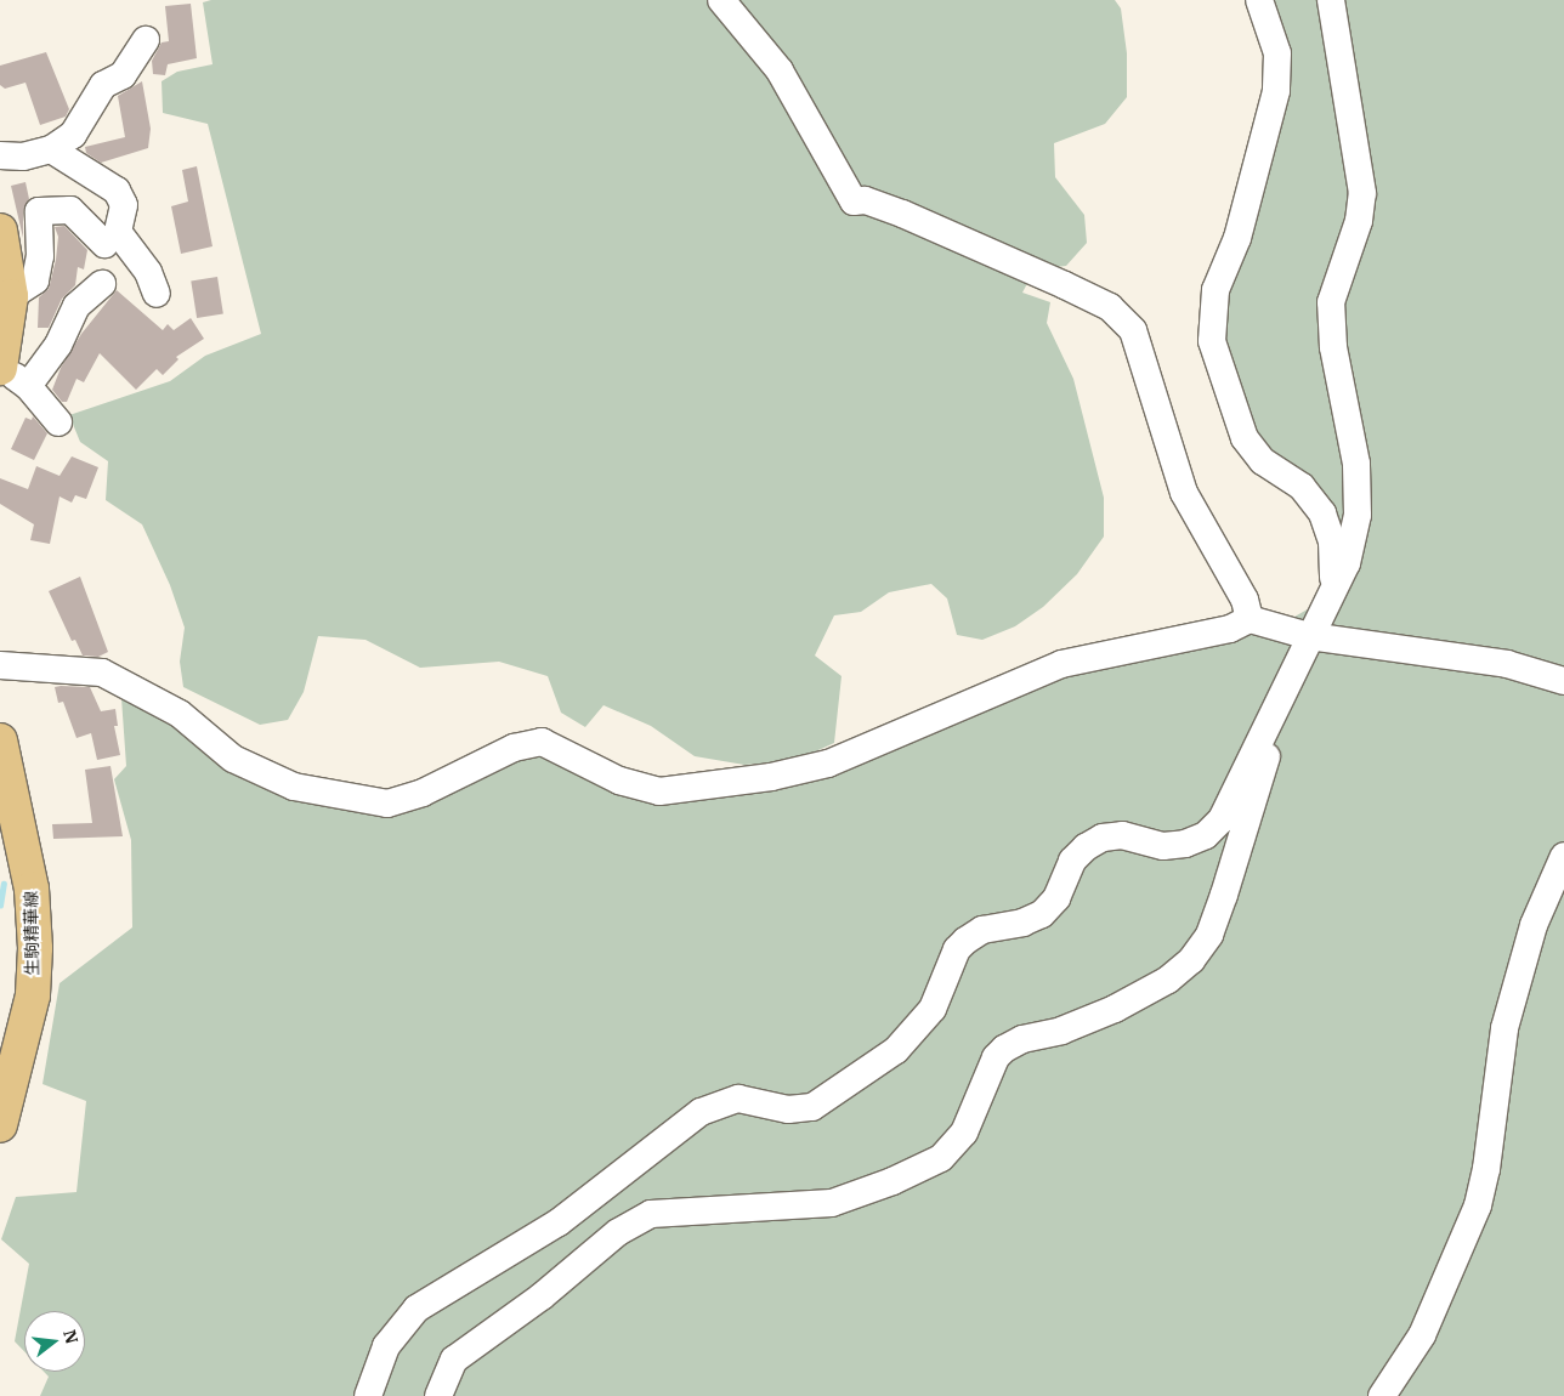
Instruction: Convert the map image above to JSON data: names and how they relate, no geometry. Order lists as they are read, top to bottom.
{
  "streets": {
    "main road": ["生駒精華線"]
  },
  "north": "right"
}
